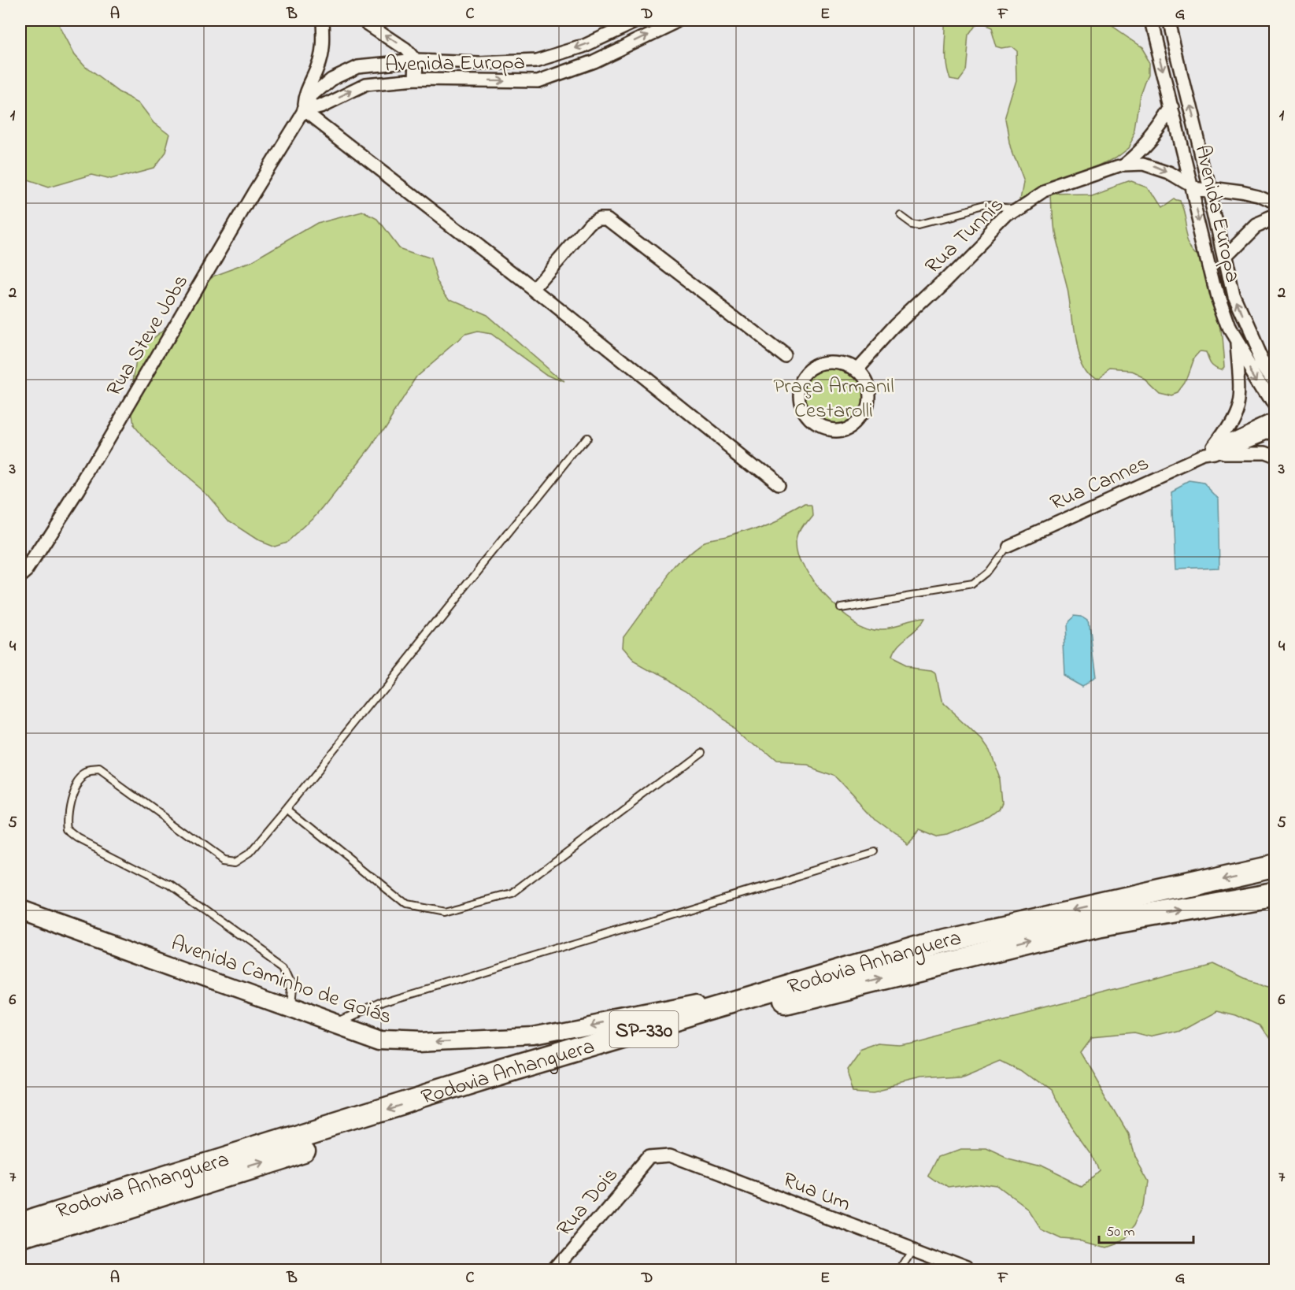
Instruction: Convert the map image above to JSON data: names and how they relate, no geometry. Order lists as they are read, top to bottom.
{
  "streets": {
    "highway": ["Rodovia Anhanguera", "SP-330"],
    "main road": ["Avenida Caminho de Goiás"],
    "street": [
      "Avenida Europa",
      "Rua Tunnís",
      "Rua Steve Jobs",
      "Rua Cannes",
      "Rua Um",
      "Rua Dois"
    ]
  },
  "crossings": [
    ["Avenida Europa", "Rua Steve Jobs"],
    ["Rodovia Anhanguera", "Avenida Caminho de Goiás"],
    ["Rua Um", "Rua Dois"]
  ],
  "one_way": ["Avenida Caminho de Goiás"],
  "parks": ["Praça Armanil Cestarolli"],
  "scale_bar": "50 m",
  "grid": {
    "columns": [
      "A",
      "B",
      "C",
      "D",
      "E",
      "F",
      "G"
    ],
    "rows": [
      "1",
      "2",
      "3",
      "4",
      "5",
      "6",
      "7"
    ]
  }
}
